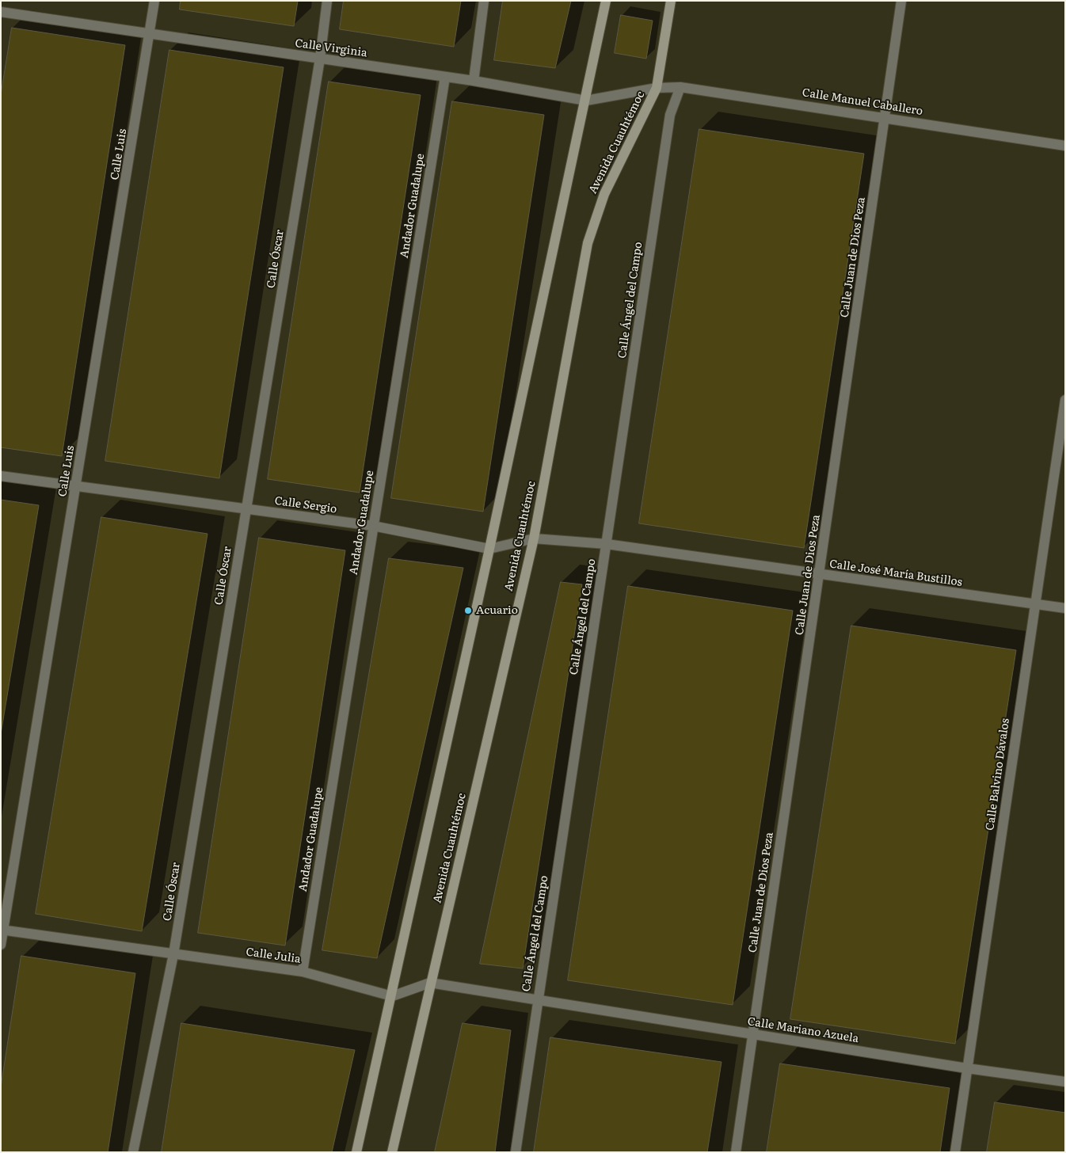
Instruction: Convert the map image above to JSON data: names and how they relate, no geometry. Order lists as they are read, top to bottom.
{
  "streets": {
    "street": [
      "Calle Virginia",
      "Calle Manuel Caballero",
      "Avenida Cuauhtémoc",
      "Calle Luis",
      "Andador Guadalupe",
      "Calle Juan de Dios Peza",
      "Calle Óscar",
      "Calle Ángel del Campo",
      "Calle Sergio",
      "Calle José María Bustillos",
      "Calle Balvino Dávalos",
      "Calle Julia",
      "Calle Mariano Azuela"
    ]
  },
  "crossings": [
    ["Calle Virginia", "Calle Manuel Caballero"],
    ["Calle Virginia", "Avenida Cuauhtémoc"],
    ["Calle Virginia", "Calle Luis"],
    ["Calle Virginia", "Andador Guadalupe"],
    ["Calle Virginia", "Calle Óscar"],
    ["Calle Manuel Caballero", "Avenida Cuauhtémoc"],
    ["Calle Manuel Caballero", "Calle Juan de Dios Peza"],
    ["Calle Manuel Caballero", "Calle Ángel del Campo"],
    ["Avenida Cuauhtémoc", "Calle Sergio"],
    ["Calle Luis", "Calle Sergio"],
    ["Calle Luis", "Calle Julia"],
    ["Andador Guadalupe", "Calle Sergio"],
    ["Andador Guadalupe", "Calle Julia"],
    ["Calle Juan de Dios Peza", "Calle José María Bustillos"],
    ["Calle Juan de Dios Peza", "Calle Mariano Azuela"],
    ["Calle Óscar", "Calle Sergio"],
    ["Calle Óscar", "Calle Julia"],
    ["Calle Ángel del Campo", "Calle Sergio"],
    ["Calle Ángel del Campo", "Calle José María Bustillos"],
    ["Calle Ángel del Campo", "Calle Mariano Azuela"],
    ["Calle Sergio", "Calle José María Bustillos"],
    ["Calle José María Bustillos", "Calle Balvino Dávalos"],
    ["Calle Balvino Dávalos", "Calle Mariano Azuela"]
  ],
  "places": ["Acuario"]
}
